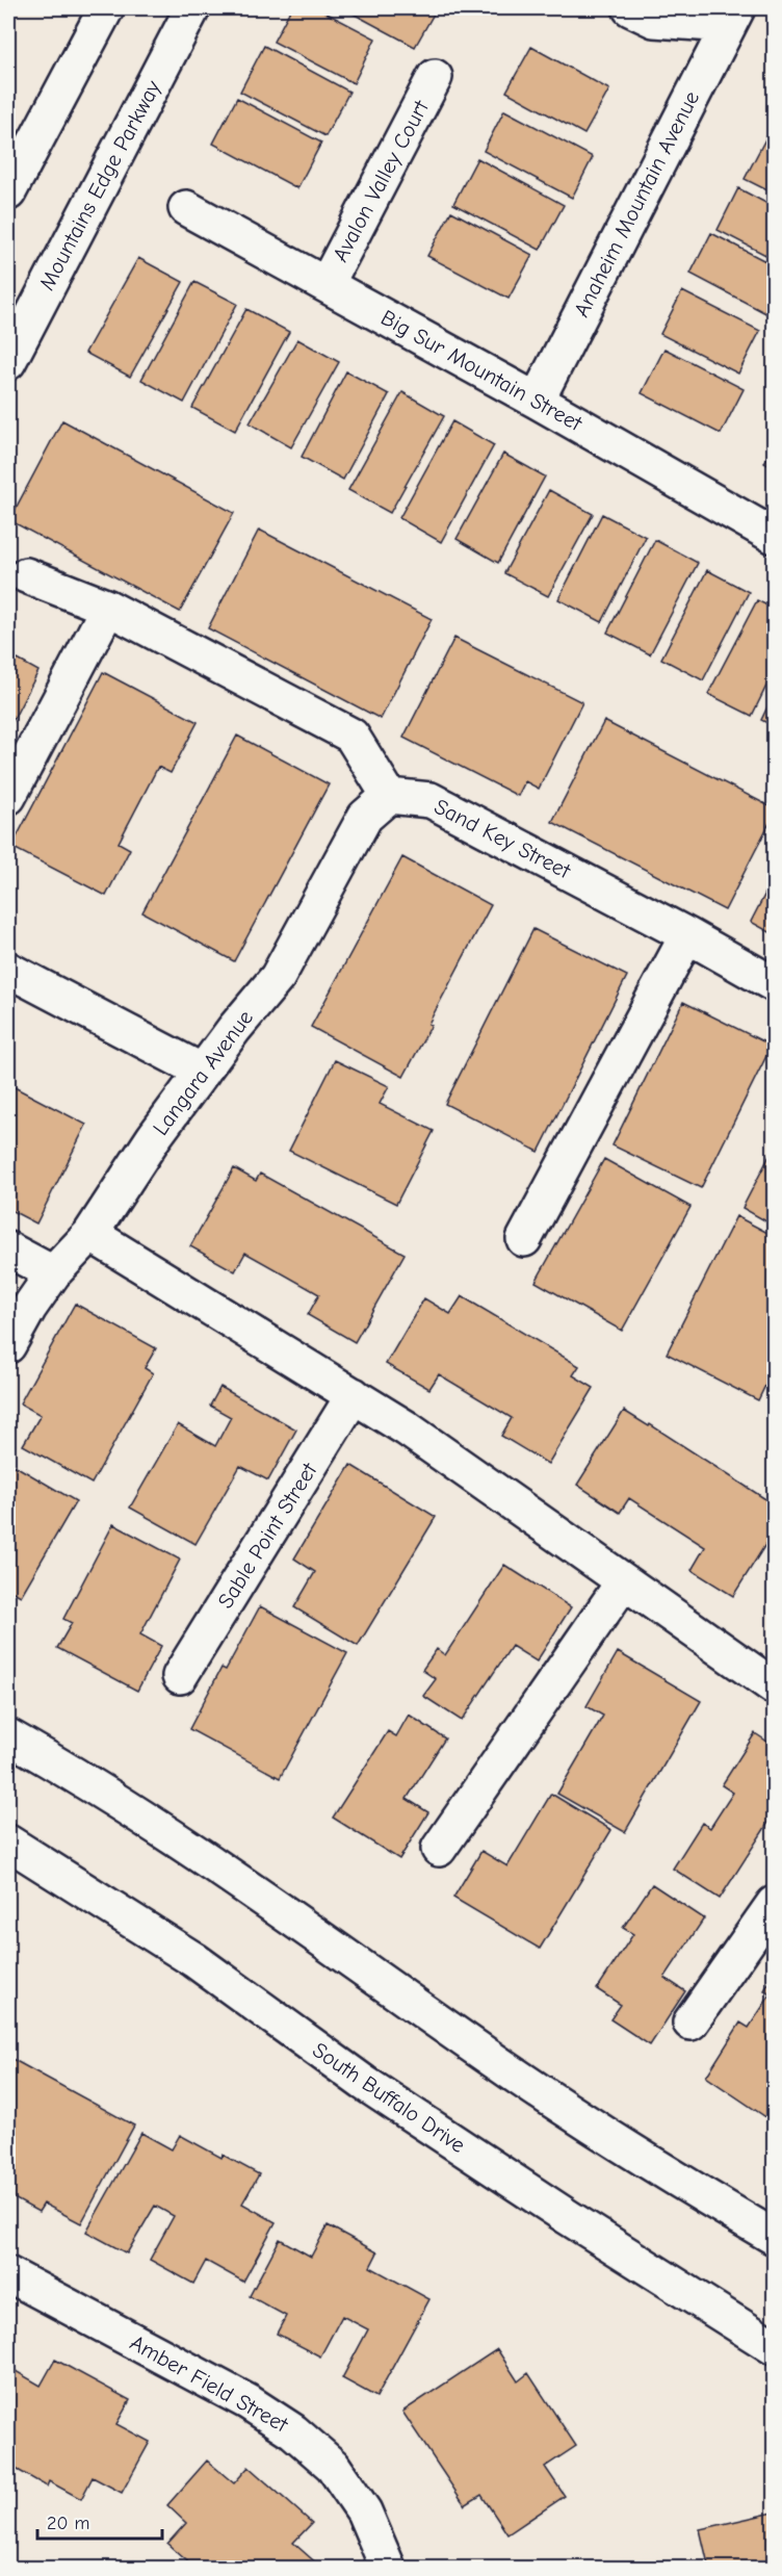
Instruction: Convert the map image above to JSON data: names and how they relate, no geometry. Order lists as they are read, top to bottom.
{
  "streets": {
    "street": [
      "Avalon Valley Court",
      "Mountains Edge Parkway",
      "Anaheim Mountain Avenue",
      "Big Sur Mountain Street",
      "Sand Key Street",
      "Langara Avenue",
      "Sable Point Street",
      "South Buffalo Drive",
      "Amber Field Street"
    ]
  },
  "crossings": [
    ["Avalon Valley Court", "Big Sur Mountain Street"],
    ["Anaheim Mountain Avenue", "Big Sur Mountain Street"],
    ["Sand Key Street", "Langara Avenue"]
  ],
  "scale_bar": "20 m"
}
